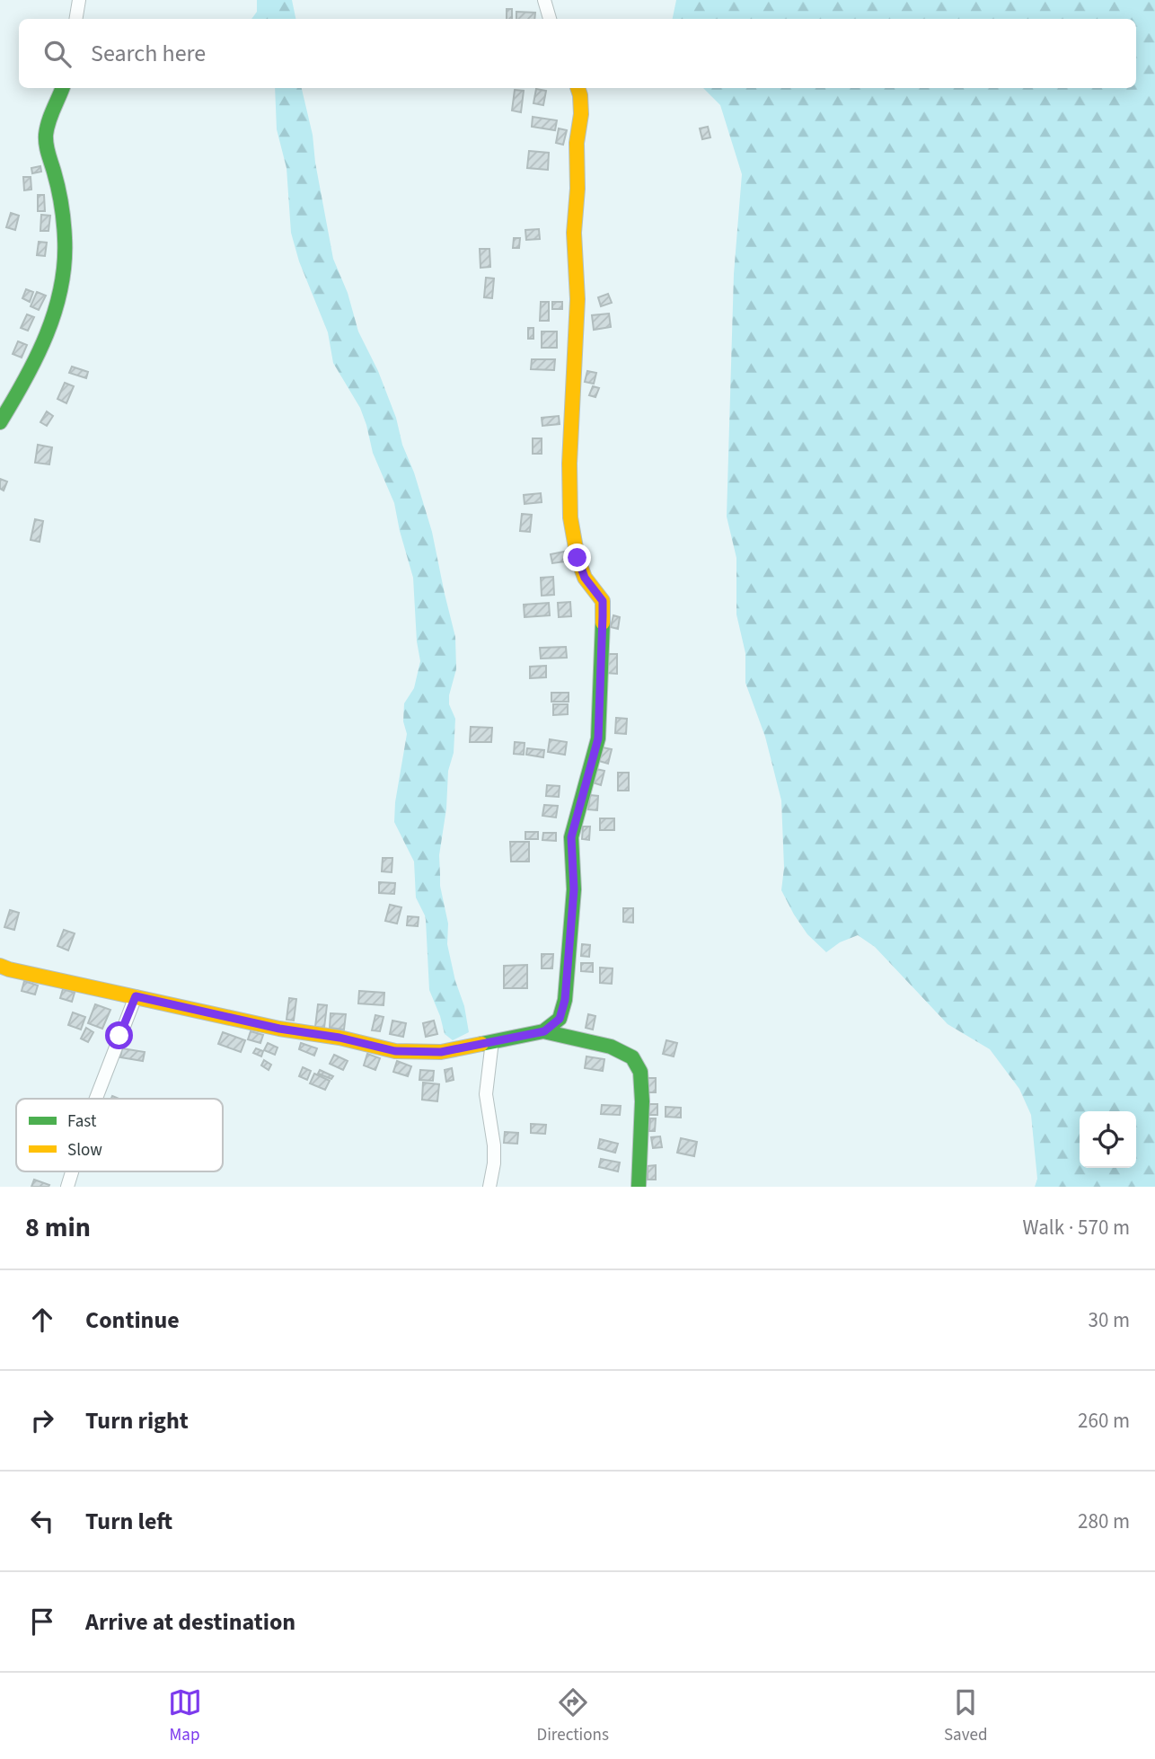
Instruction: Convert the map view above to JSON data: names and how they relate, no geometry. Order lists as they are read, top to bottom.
{
  "legend": ["Fast", "Slow"],
  "page": {
    "search": "Search here",
    "heading": ["8 min", "Walk · 570 m"],
    "list": [
      ["Continue", "30 m"],
      ["Turn right", "260 m"],
      ["Turn left", "280 m"],
      "Arrive at destination"
    ],
    "nav": ["Map", "Directions", "Saved"]
  }
}
